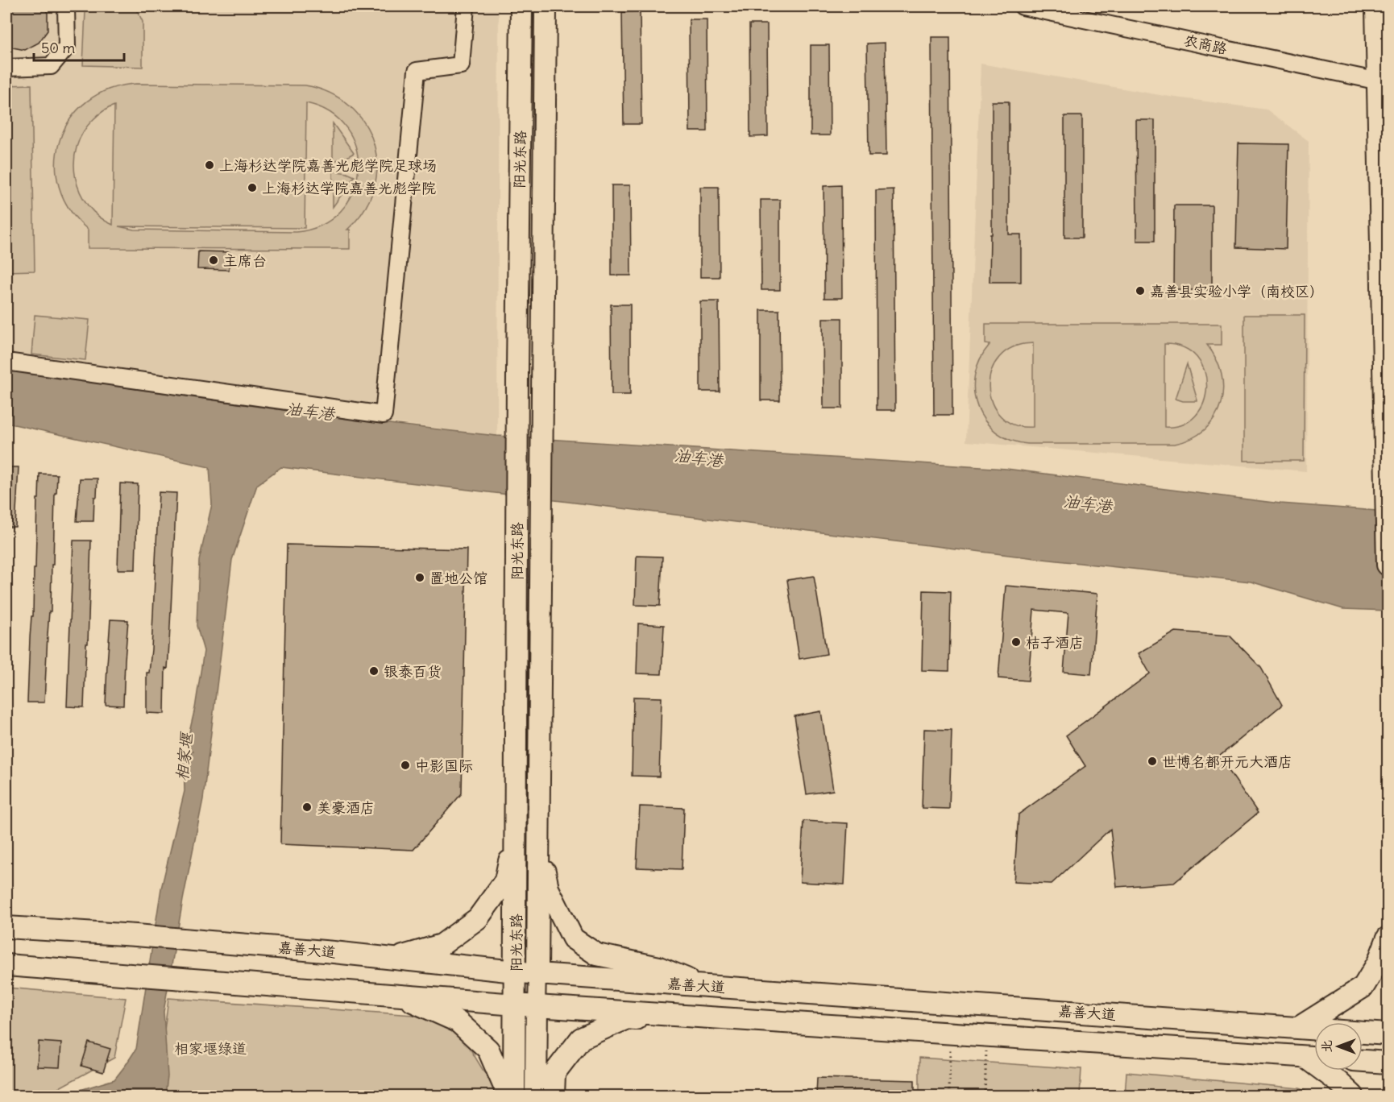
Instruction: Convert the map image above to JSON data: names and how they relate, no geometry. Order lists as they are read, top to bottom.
{
  "streets": {
    "main road": ["阳光东路", "嘉善大道"],
    "street": ["农商路"]
  },
  "crossings": [
    ["阳光东路", "嘉善大道"]
  ],
  "water": ["油车港", "相家堰"],
  "parks": ["相家堰绿道"],
  "places": [
    "上海杉达学院嘉善光彪学院足球场",
    "上海杉达学院嘉善光彪学院",
    "主席台",
    "嘉善县实验小学（南校区）",
    "置地公馆",
    "桔子酒店",
    "银泰百货",
    "世博名都开元大酒店",
    "中影国际",
    "美豪酒店"
  ],
  "scale_bar": "50 m",
  "north": "left"
}
